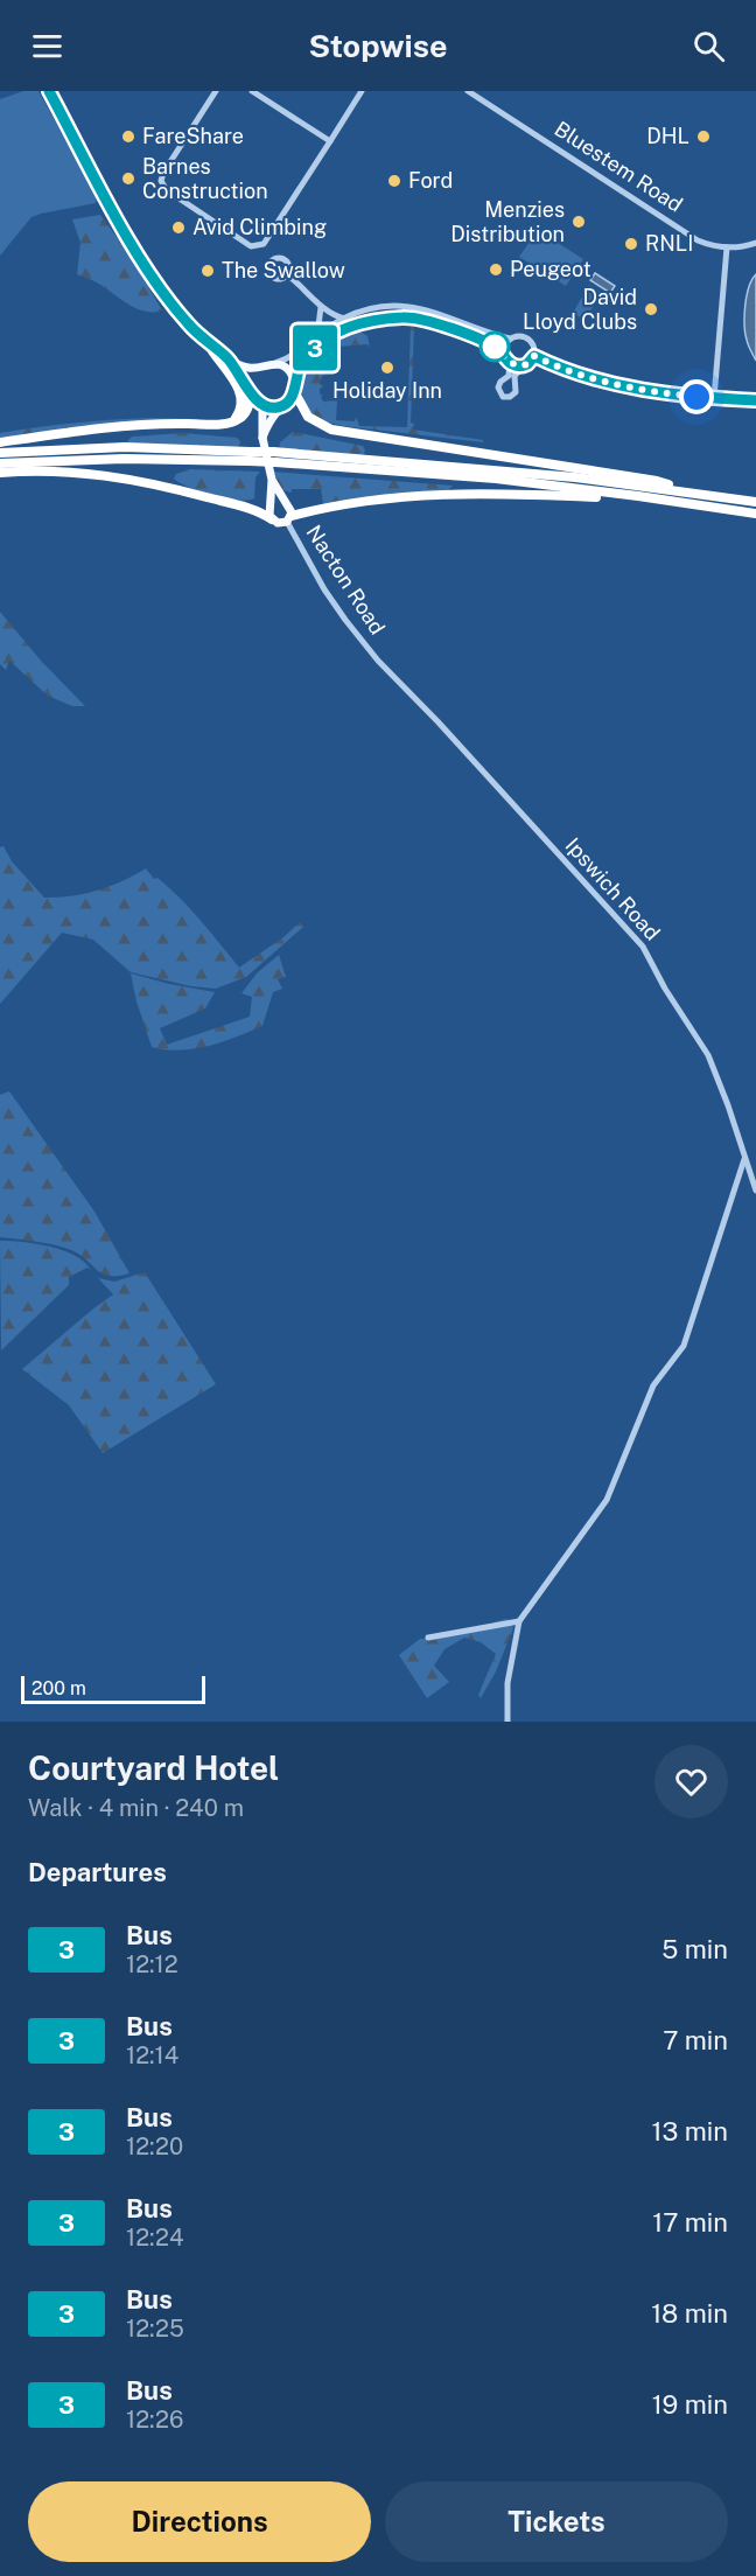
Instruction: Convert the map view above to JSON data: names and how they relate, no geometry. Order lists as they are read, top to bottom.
{
  "streets": {
    "street": ["Bluestem Road", "Nacton Road", "Ipswich Road"]
  },
  "crossings": [
    ["Nacton Road", "Ipswich Road"]
  ],
  "places": [
    "FareShare",
    "DHL",
    "Barnes Construction",
    "Ford",
    "Menzies Distribution",
    "Avid Climbing",
    "RNLI",
    "Peugeot",
    "The Swallow",
    "David Lloyd Clubs",
    "Holiday Inn"
  ],
  "lines": ["bus line 3"],
  "scale_bar": "200 m",
  "page": {
    "header": "Stopwise",
    "on_map": "3",
    "scale": "200 m",
    "heading": [
      ["Courtyard Hotel", "Walk · 4 min · 240 m"],
      "Departures"
    ],
    "list": [
      {
        "mark": "3",
        "name": "Bus",
        "note": "12:12",
        "value": "5 min"
      },
      {
        "mark": "3",
        "name": "Bus",
        "note": "12:14",
        "value": "7 min"
      },
      {
        "mark": "3",
        "name": "Bus",
        "note": "12:20",
        "value": "13 min"
      },
      {
        "mark": "3",
        "name": "Bus",
        "note": "12:24",
        "value": "17 min"
      },
      {
        "mark": "3",
        "name": "Bus",
        "note": "12:25",
        "value": "18 min"
      },
      {
        "mark": "3",
        "name": "Bus",
        "note": "12:26",
        "value": "19 min"
      }
    ],
    "buttons": ["Directions", "Tickets"]
  }
}
